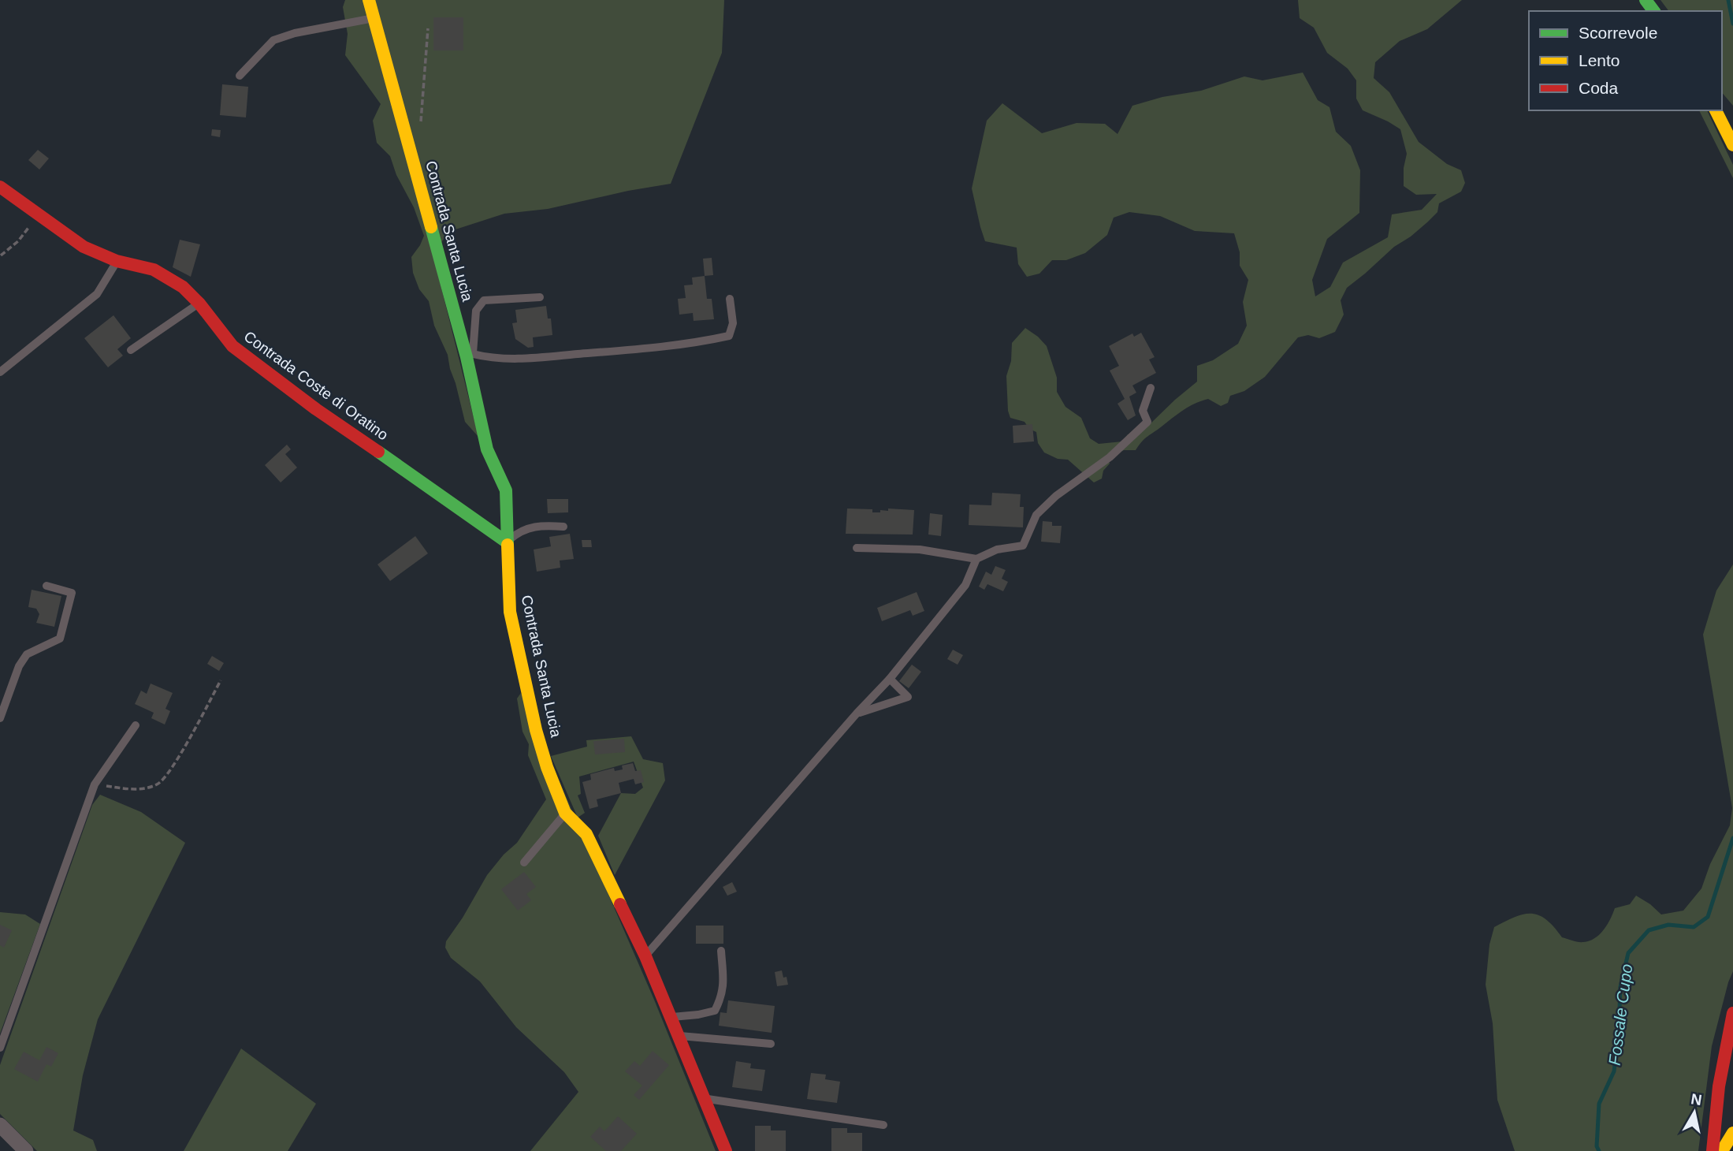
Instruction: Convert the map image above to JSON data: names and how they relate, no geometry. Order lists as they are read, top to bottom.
{
  "streets": {
    "street": ["Contrada Santa Lucia", "Contrada Coste di Oratino"]
  },
  "crossings": [
    ["Contrada Santa Lucia", "Contrada Coste di Oratino"]
  ],
  "water": ["Fossale Cupo"],
  "legend": ["Scorrevole", "Lento", "Coda"],
  "north": "top"
}
